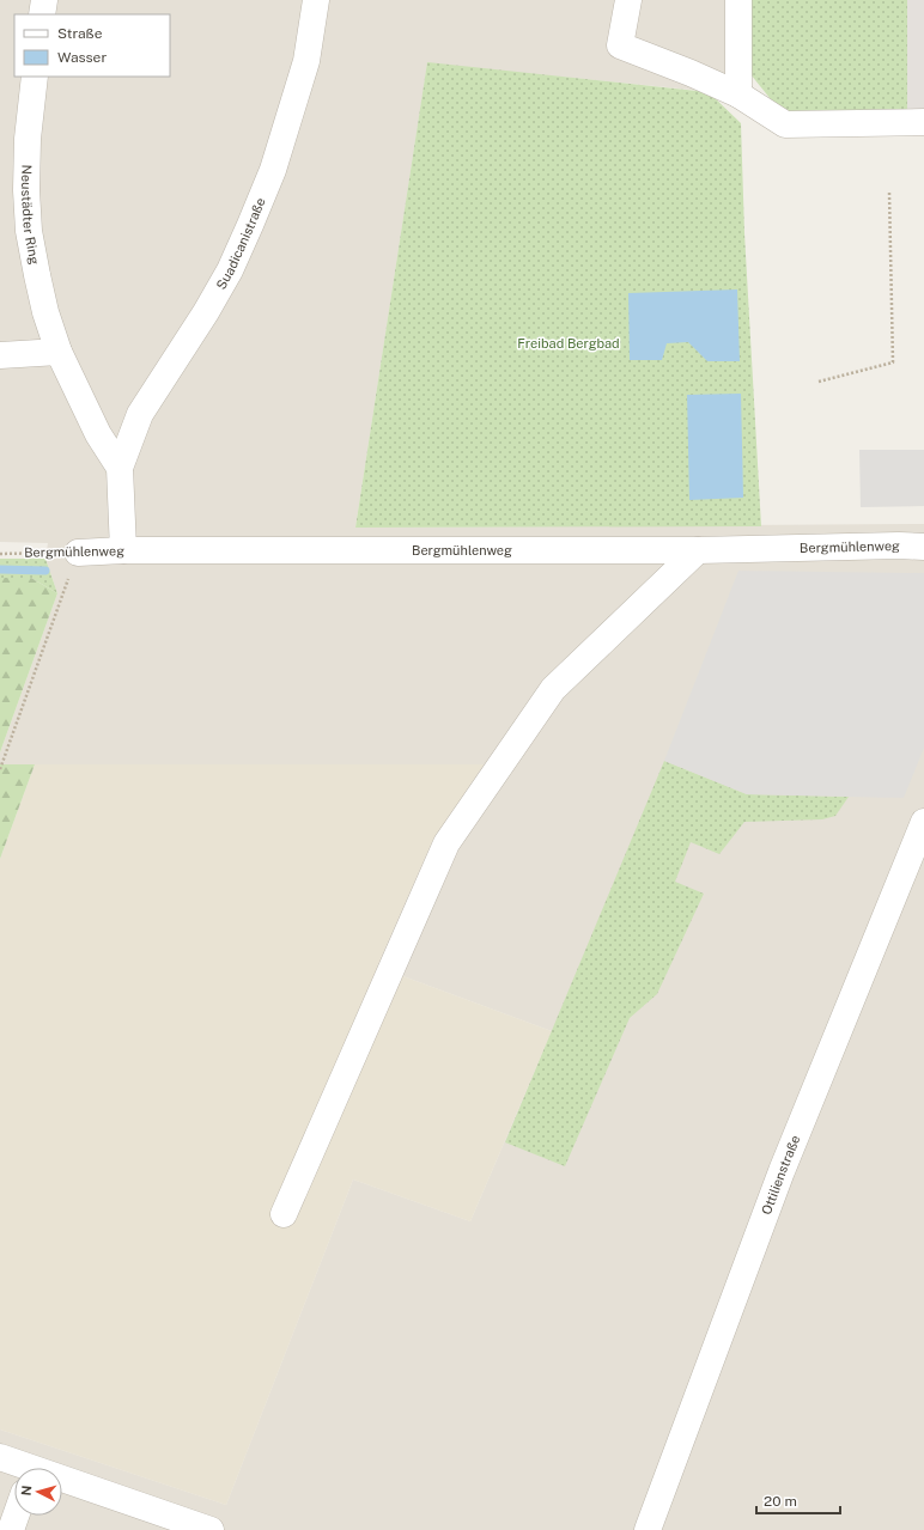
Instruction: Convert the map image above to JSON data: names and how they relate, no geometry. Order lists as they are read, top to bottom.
{
  "streets": {
    "street": [
      "Neustädter Ring",
      "Suadicanistraße",
      "Bergmühlenweg",
      "Ottilienstraße"
    ]
  },
  "crossings": [
    ["Neustädter Ring", "Suadicanistraße"]
  ],
  "parks": ["Freibad Bergbad"],
  "legend": ["Straße", "Wasser"],
  "scale_bar": "20 m",
  "north": "left"
}
